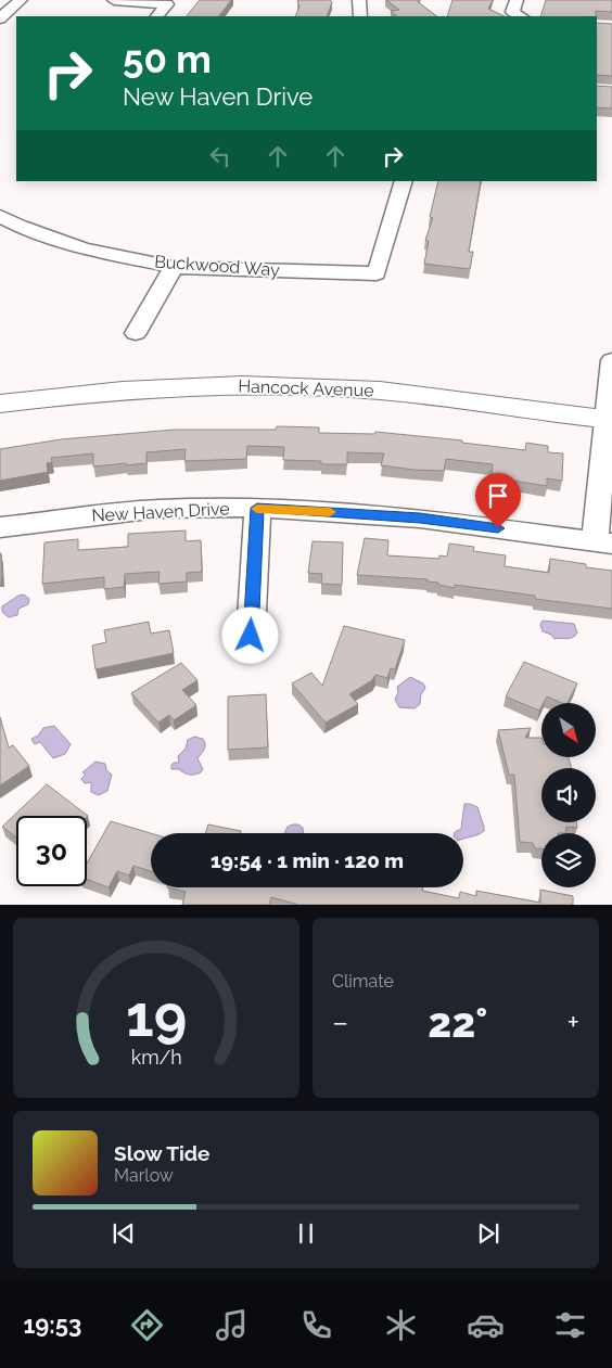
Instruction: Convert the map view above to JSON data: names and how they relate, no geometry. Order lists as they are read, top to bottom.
{
  "streets": {
    "main road": ["Hancock Avenue"],
    "street": ["Buckwood Way", "New Haven Drive"]
  },
  "north": "bottom right",
  "page": {
    "turn": ["50 m", "New Haven Drive"],
    "limit": "30",
    "trip": "19:54 · 1 min · 120 m",
    "tile": "Climate",
    "heat": ["−", "22°", "+"],
    "song": ["Slow Tide", "Marlow"],
    "tabs": "19:53",
    "gauge": ["19", "km/h"]
  }
}
